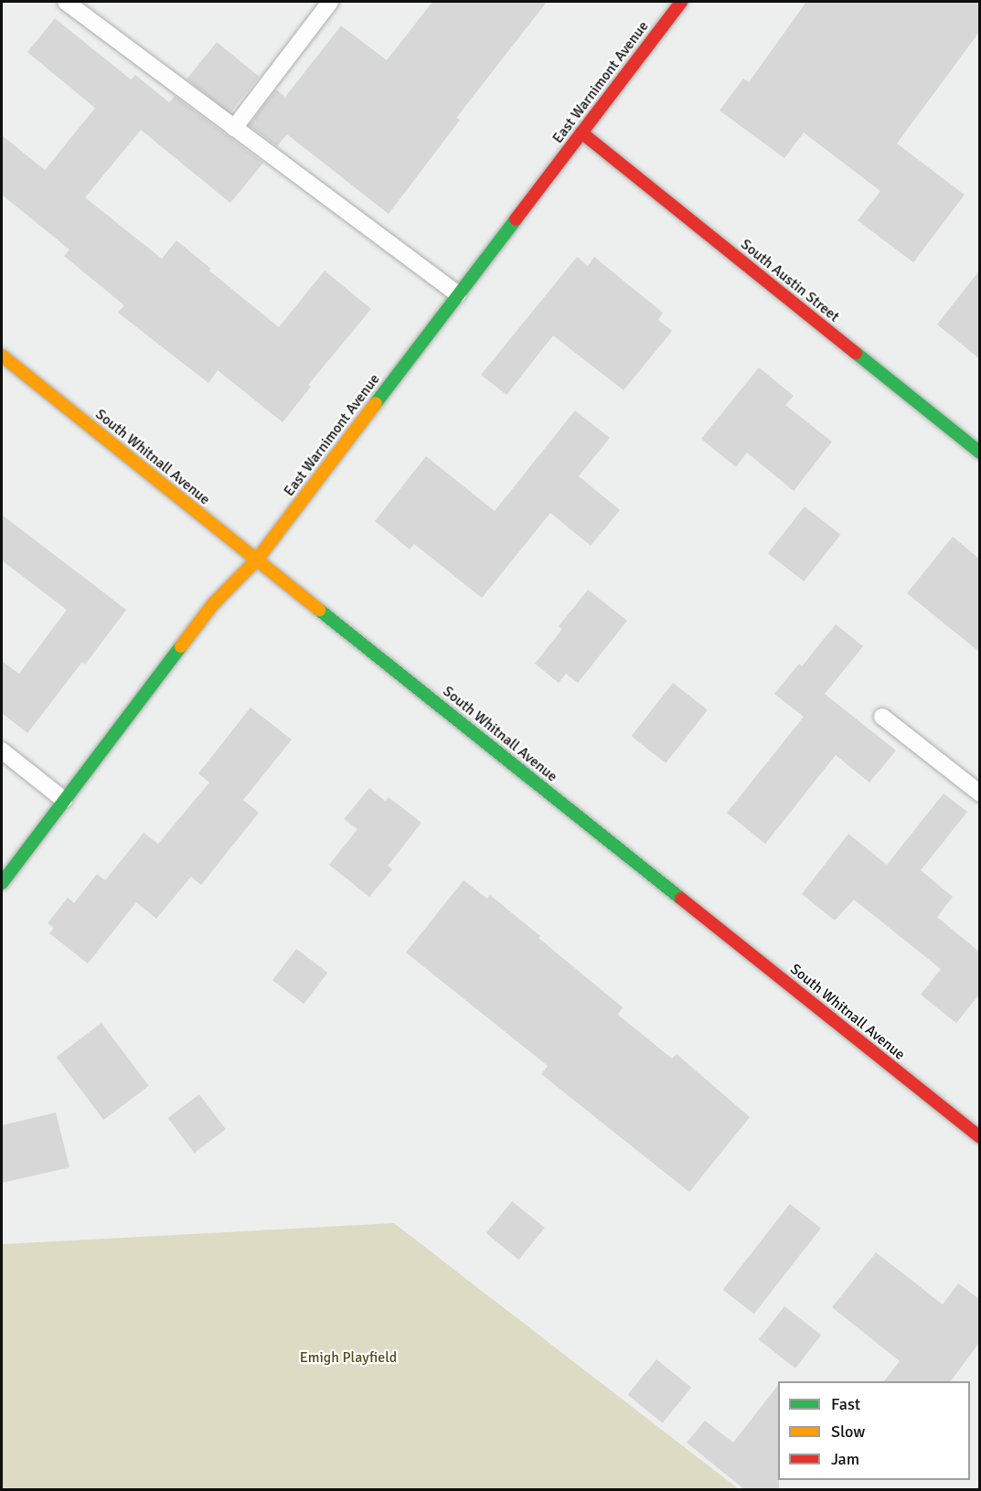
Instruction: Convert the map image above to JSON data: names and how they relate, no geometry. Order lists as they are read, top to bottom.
{
  "streets": {
    "street": ["East Warnimont Avenue", "South Austin Street", "South Whitnall Avenue"]
  },
  "crossings": [
    ["East Warnimont Avenue", "South Austin Street"],
    ["East Warnimont Avenue", "South Whitnall Avenue"]
  ],
  "parks": ["Emigh Playfield"],
  "legend": ["Fast", "Slow", "Jam"]
}
